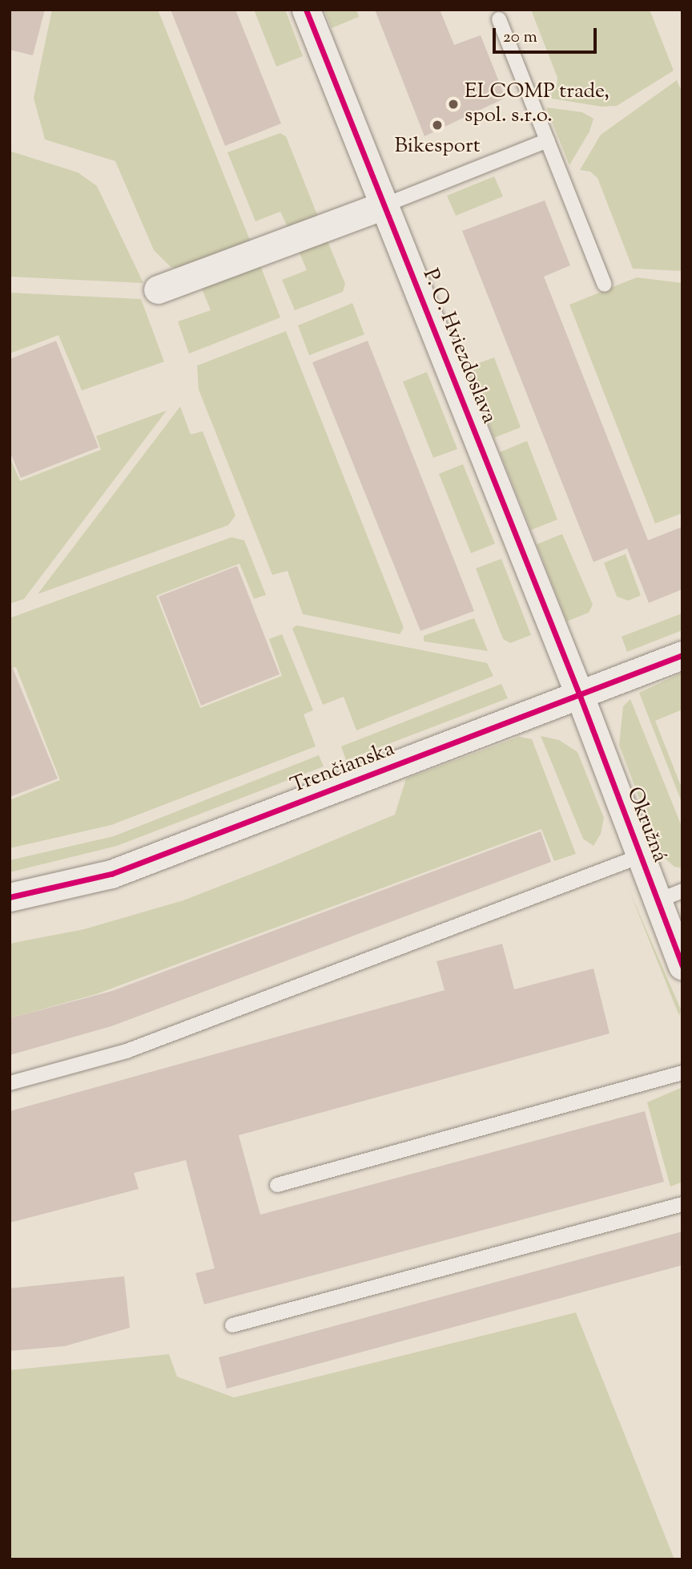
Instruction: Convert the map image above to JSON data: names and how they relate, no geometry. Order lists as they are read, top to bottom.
{
  "streets": {
    "street": ["P. O. Hviezdoslava", "Trenčianska", "Okružná"]
  },
  "crossings": [
    ["P. O. Hviezdoslava", "Trenčianska"],
    ["P. O. Hviezdoslava", "Okružná"],
    ["Trenčianska", "Okružná"]
  ],
  "places": ["ELCOMP trade, spol. s.r.o.", "Bikesport"],
  "scale_bar": "20 m"
}
